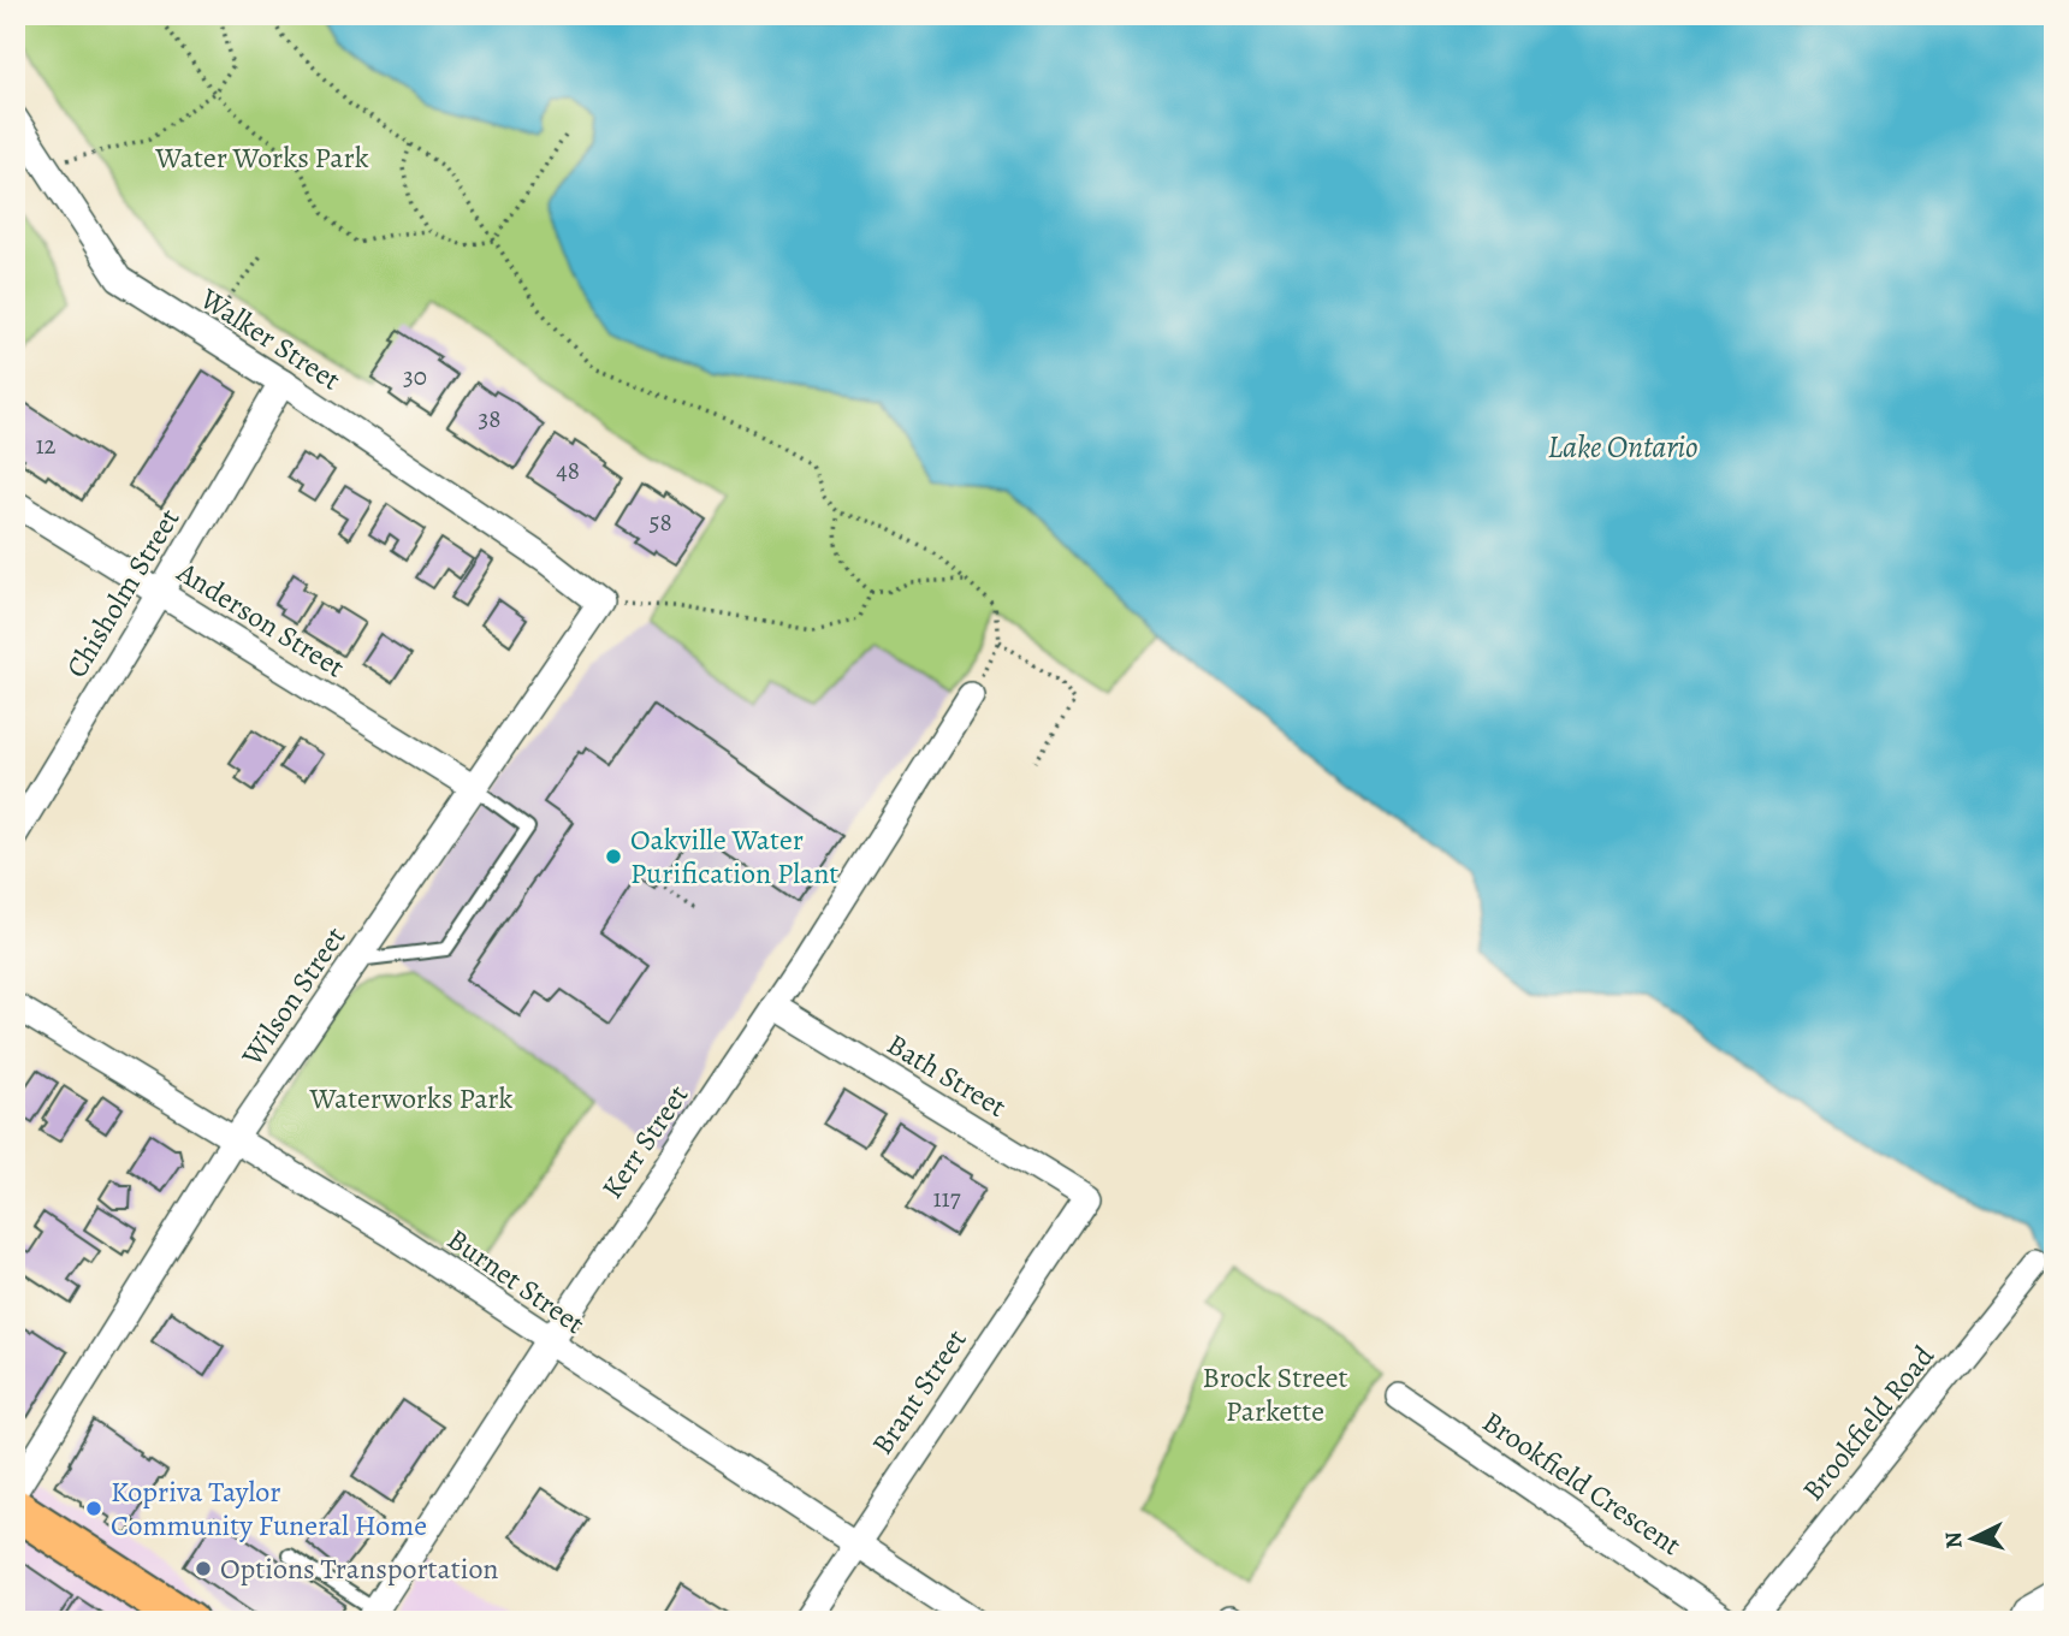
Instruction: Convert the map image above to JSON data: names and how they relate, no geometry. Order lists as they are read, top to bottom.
{
  "streets": {
    "street": [
      "Walker Street",
      "Chisholm Street",
      "Anderson Street",
      "Wilson Street",
      "Bath Street",
      "Kerr Street",
      "Burnet Street",
      "Brant Street",
      "Brookfield Road",
      "Brookfield Crescent"
    ]
  },
  "crossings": [
    ["Walker Street", "Chisholm Street"],
    ["Walker Street", "Wilson Street"],
    ["Chisholm Street", "Anderson Street"],
    ["Anderson Street", "Wilson Street"],
    ["Wilson Street", "Burnet Street"],
    ["Bath Street", "Kerr Street"],
    ["Bath Street", "Brant Street"],
    ["Kerr Street", "Burnet Street"],
    ["Burnet Street", "Brant Street"]
  ],
  "water": ["Lake Ontario"],
  "parks": ["Water Works Park", "Waterworks Park", "Brock Street Parkette"],
  "places": ["Oakville Water Purification Plant", "Kopriva Taylor Community Funeral Home", "Options Transportation"],
  "house_numbers": [
    "30",
    "38",
    "12",
    "48",
    "58",
    "117"
  ],
  "north": "left"
}
